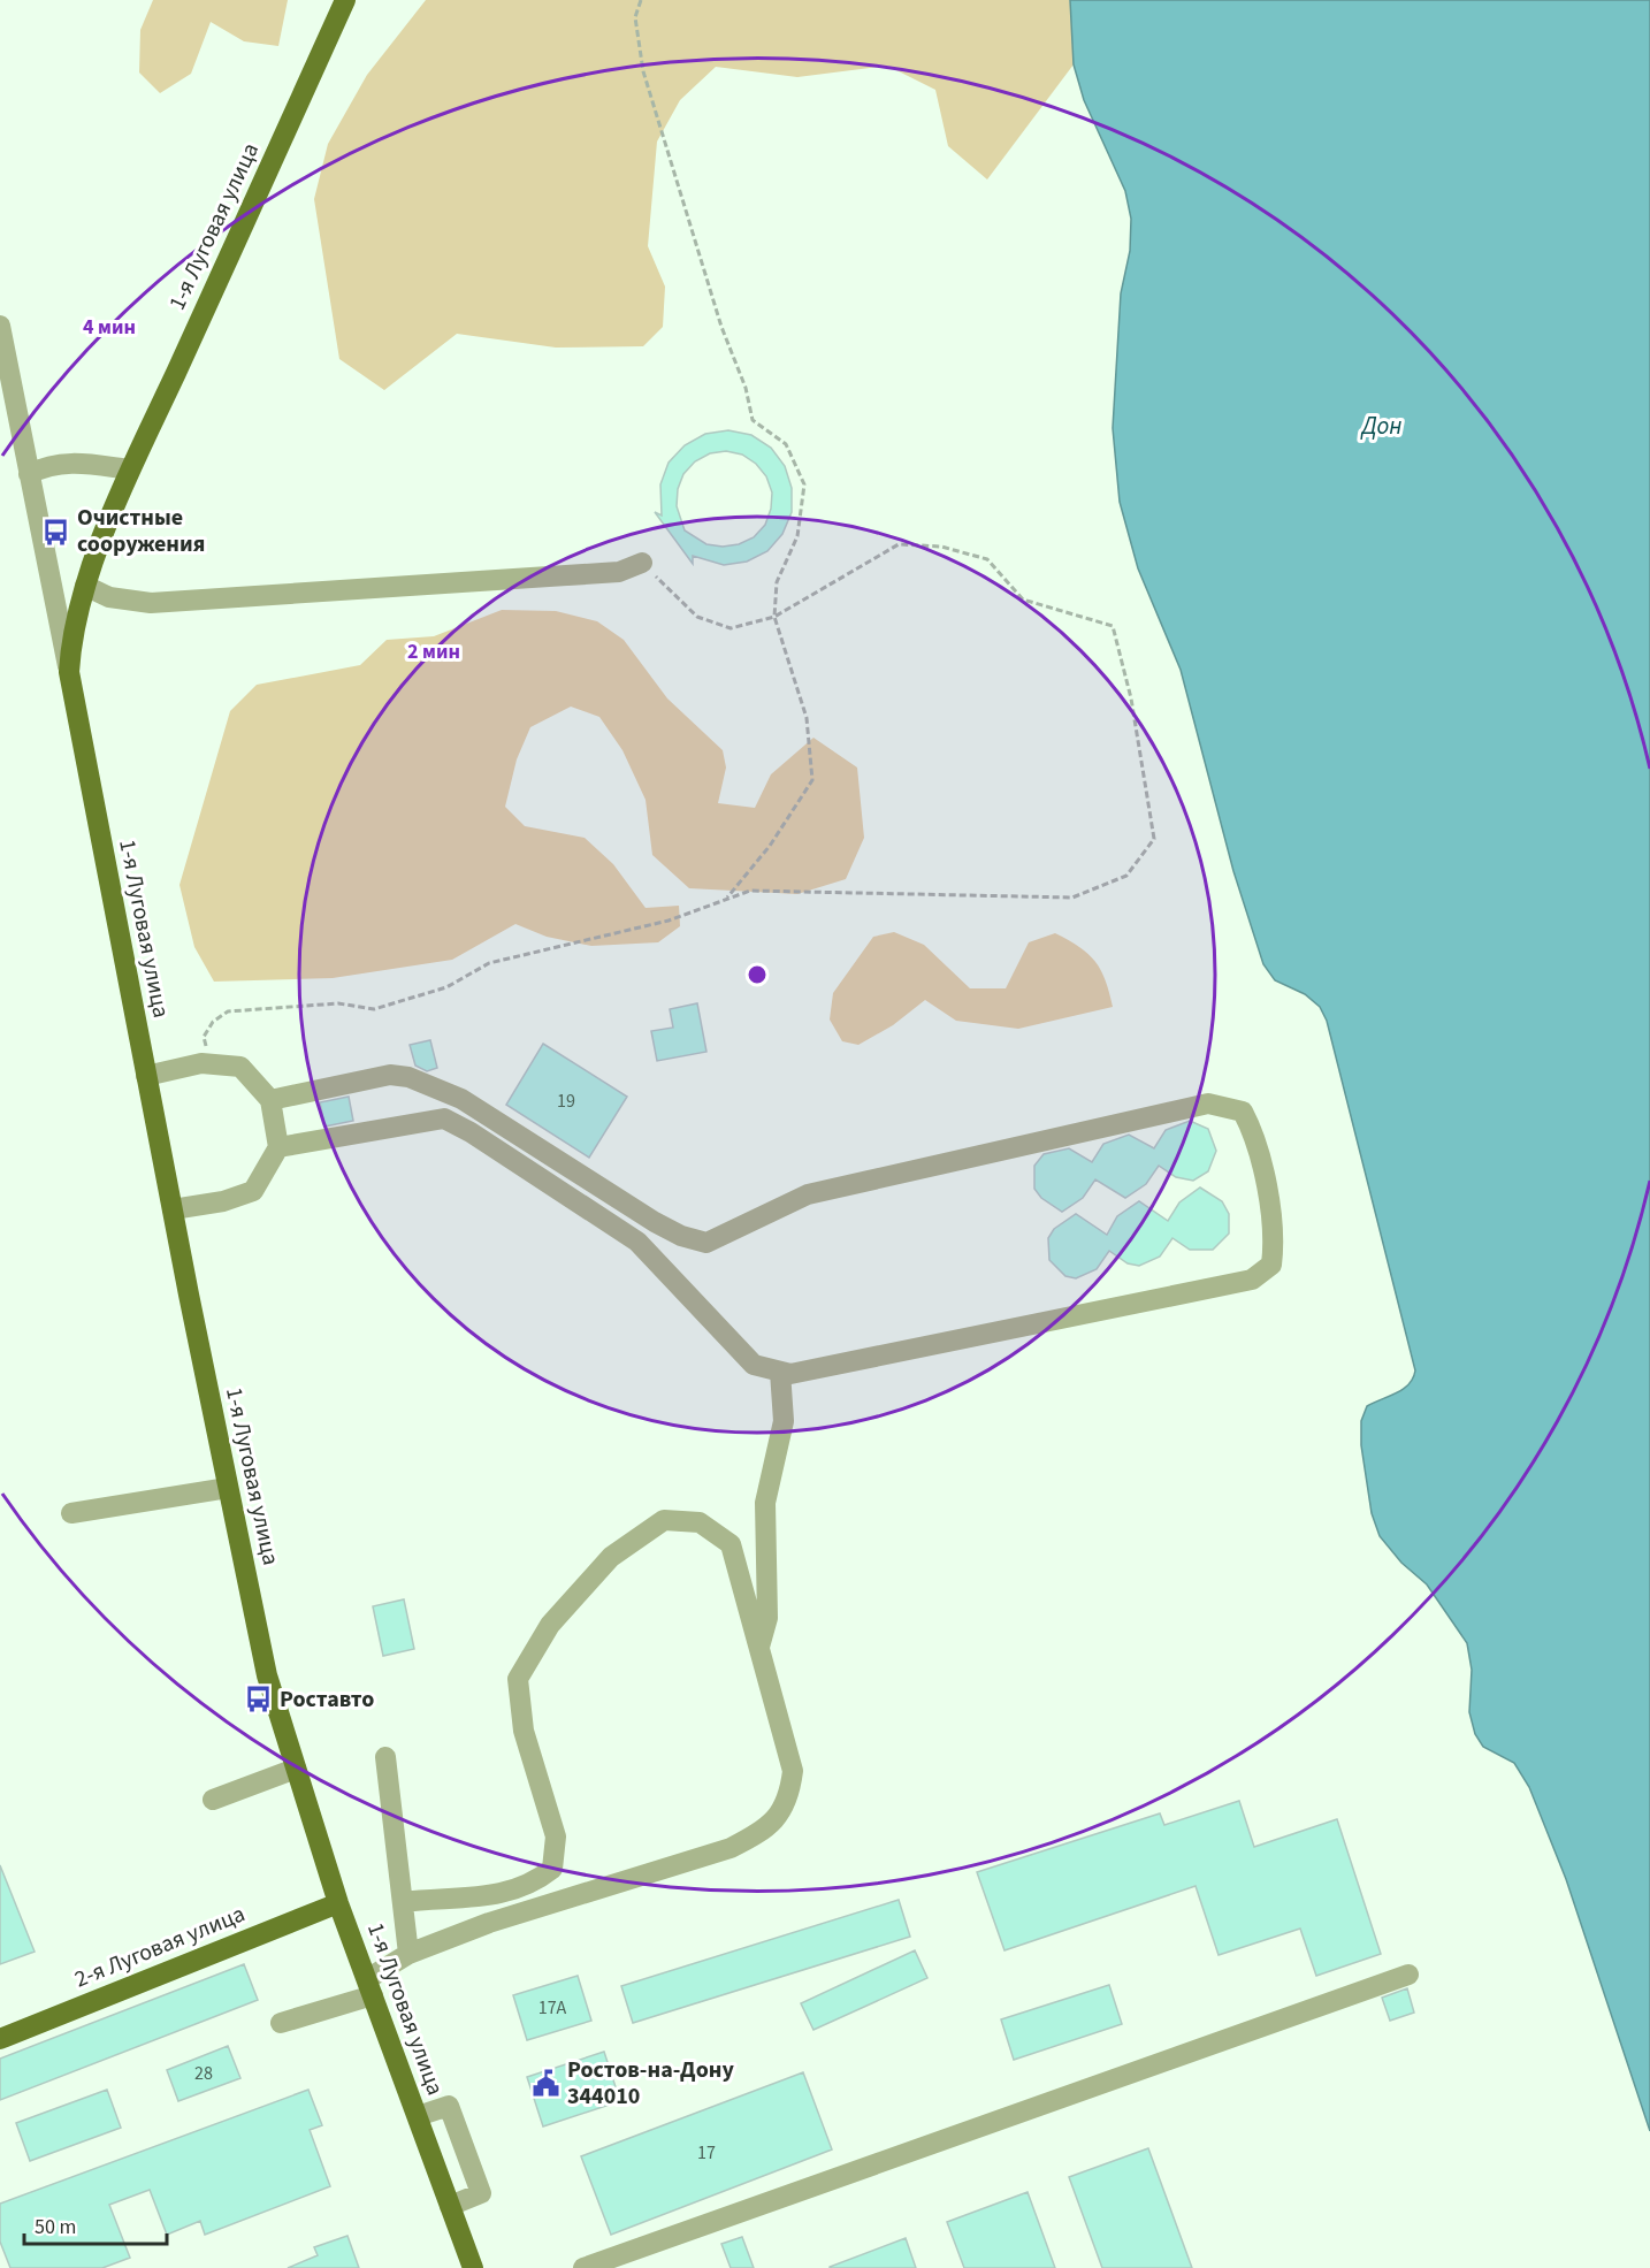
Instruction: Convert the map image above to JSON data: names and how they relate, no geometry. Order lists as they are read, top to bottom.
{
  "streets": {
    "main road": ["1-я Луговая улица", "2-я Луговая улица"]
  },
  "crossings": [
    ["1-я Луговая улица", "2-я Луговая улица"]
  ],
  "water": ["Дон"],
  "places": {
    "bus stop": ["Очистные сооружения", "Роставто"],
    "public building": ["Ростов-на-Дону 344010"]
  },
  "house_numbers": [
    "19",
    "17А",
    "28",
    "17"
  ],
  "scale_bar": "50 m",
  "rings": ["4 мин", "2 мин"]
}
